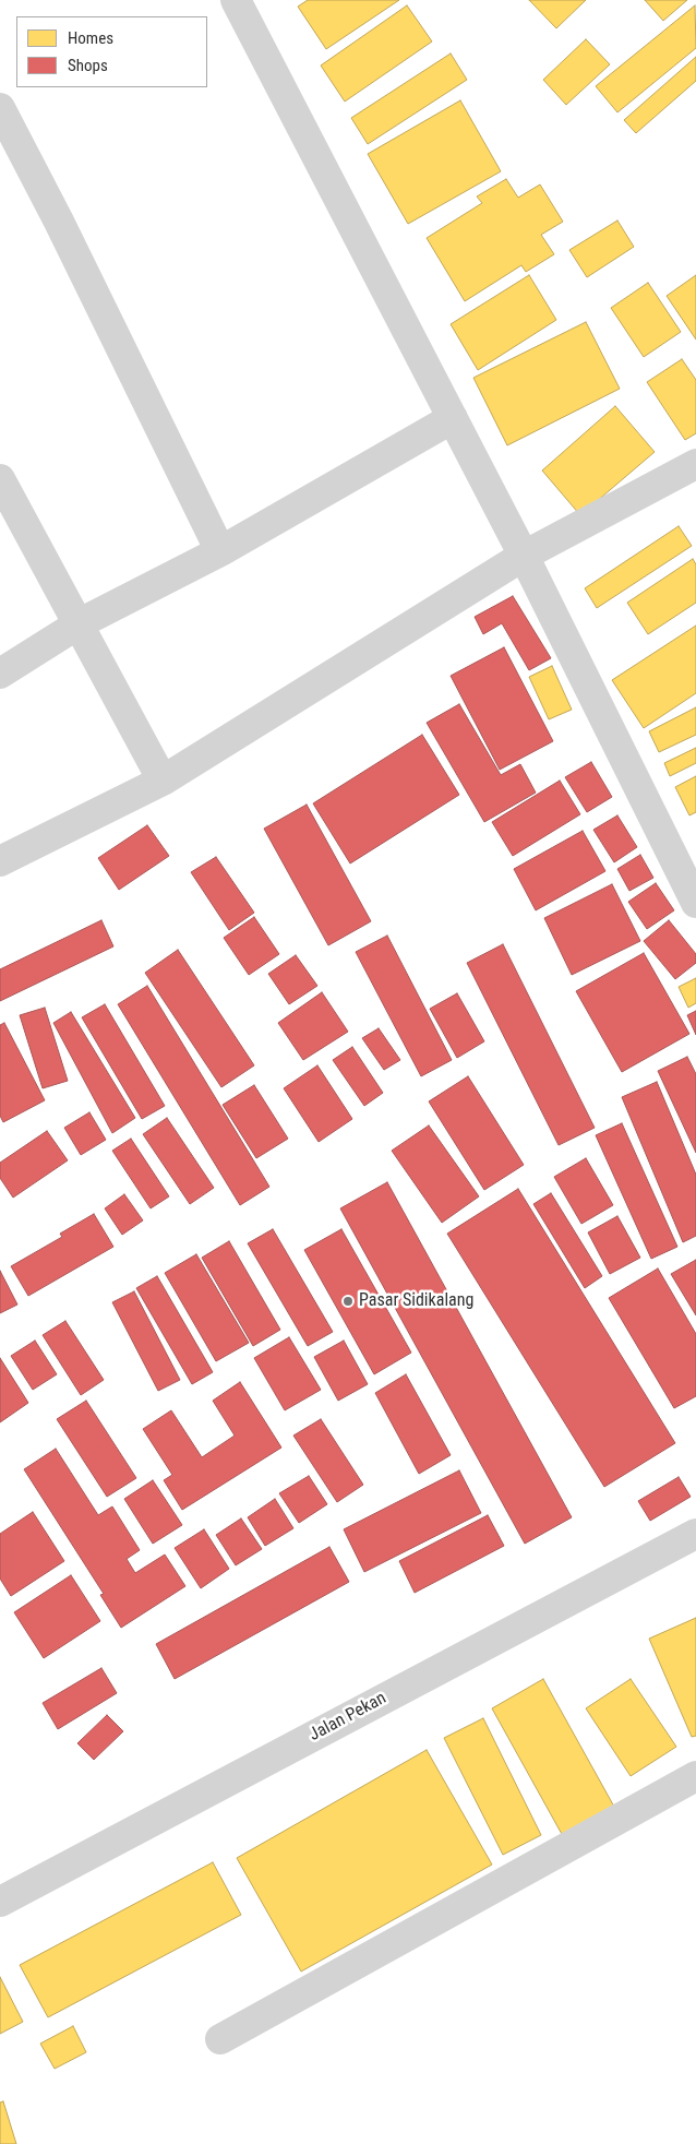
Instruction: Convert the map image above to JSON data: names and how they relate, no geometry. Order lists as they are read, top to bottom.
{
  "streets": {
    "street": ["Jalan Pekan"]
  },
  "places": ["Pasar Sidikalang"],
  "legend": ["Homes", "Shops"]
}
